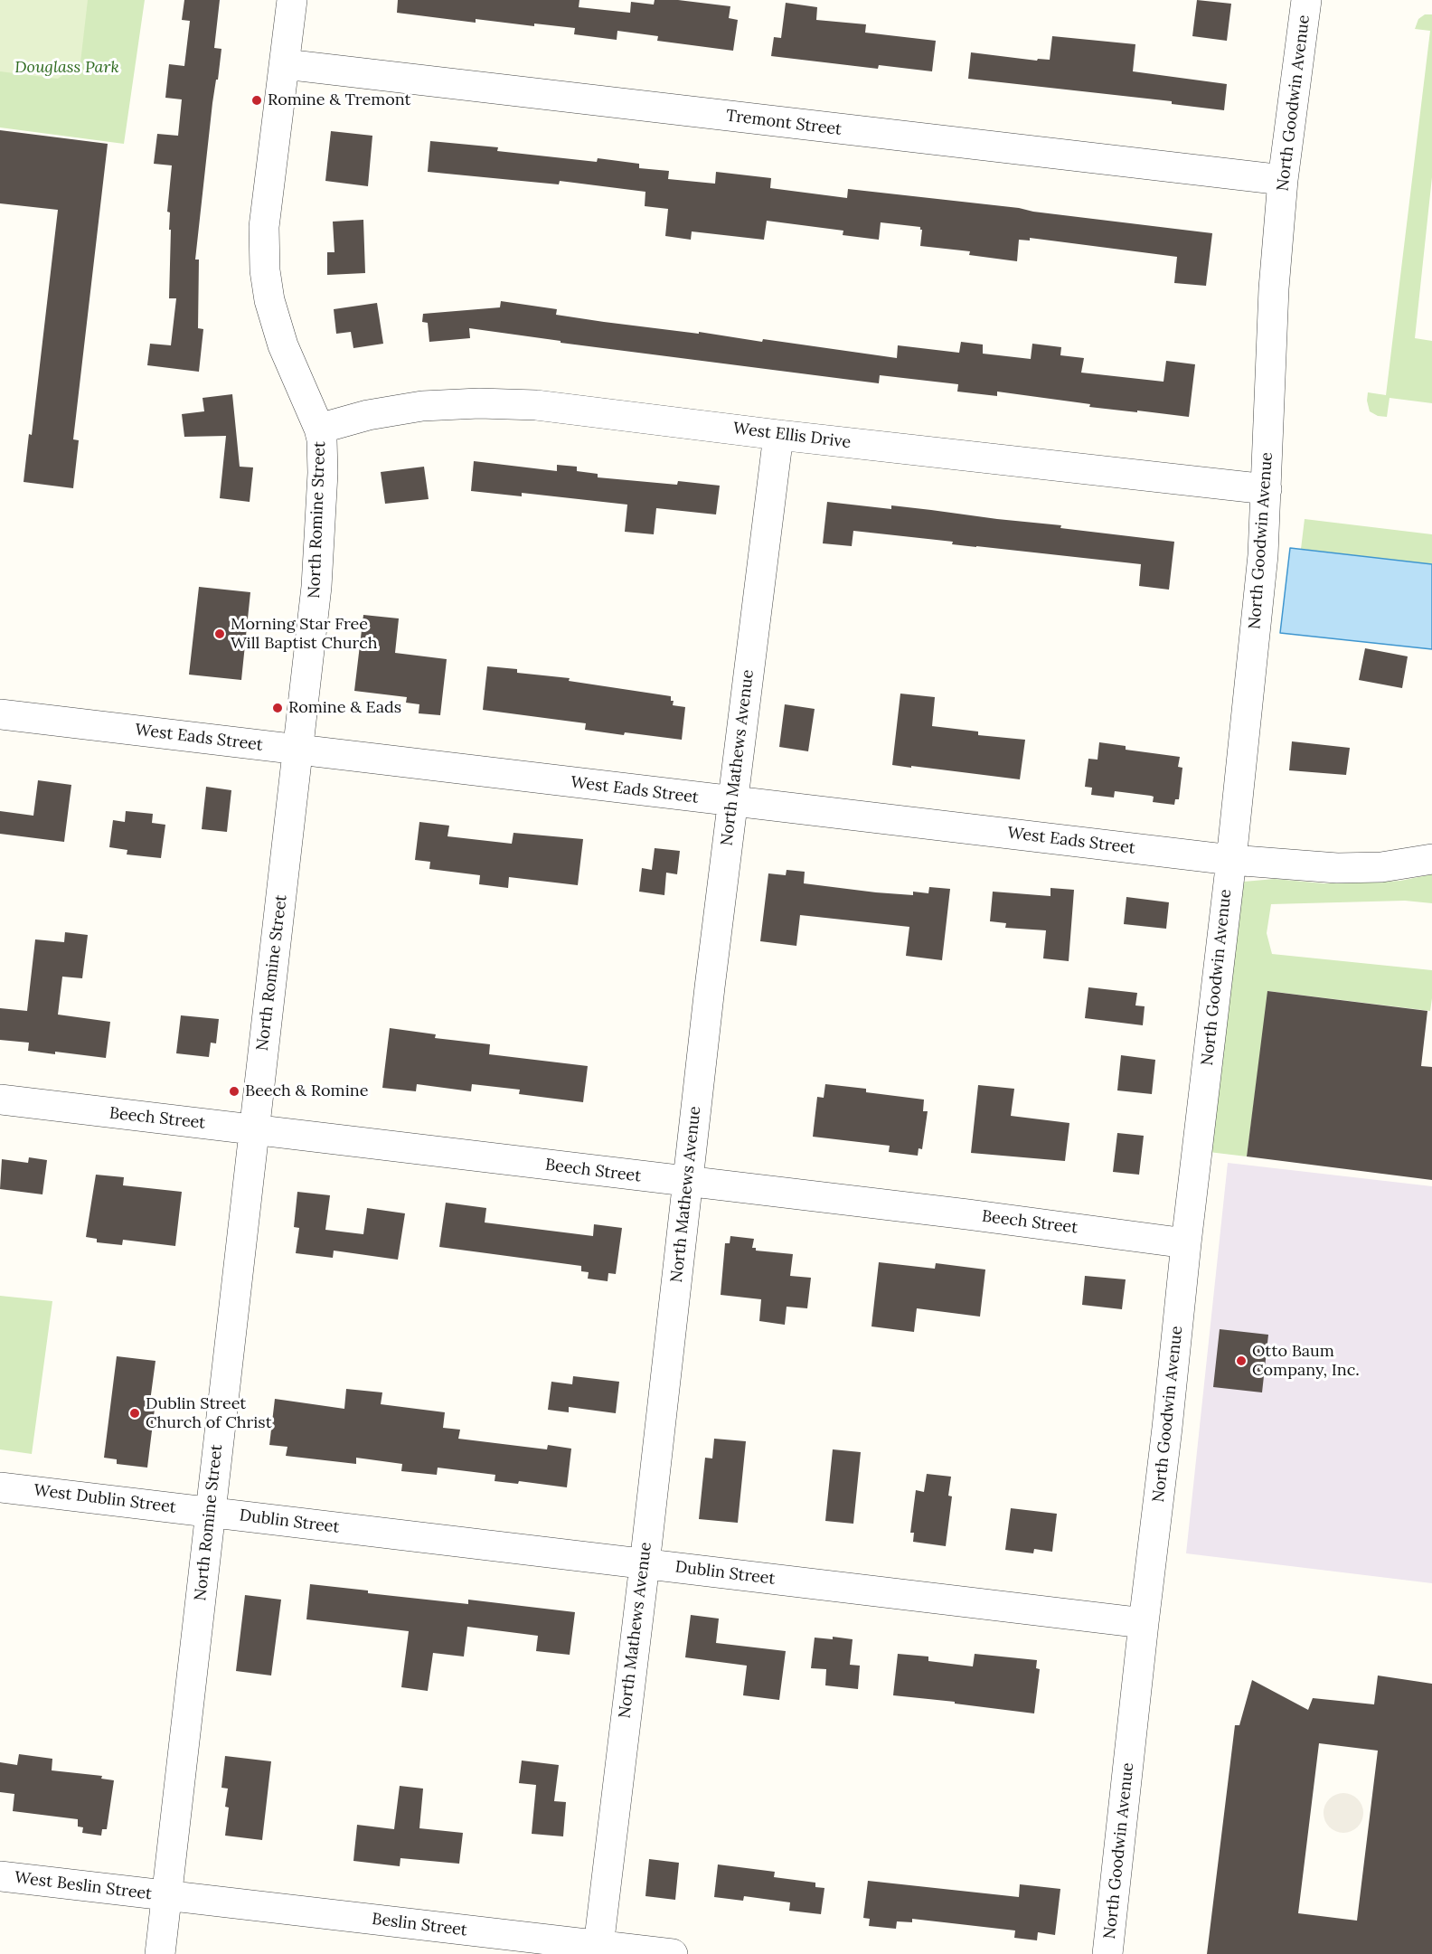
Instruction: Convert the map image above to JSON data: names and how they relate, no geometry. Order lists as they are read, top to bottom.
{
  "streets": {
    "street": [
      "North Goodwin Avenue",
      "Tremont Street",
      "West Ellis Drive",
      "North Romine Street",
      "West Eads Street",
      "North Mathews Avenue",
      "Beech Street",
      "West Dublin Street",
      "Dublin Street",
      "West Beslin Street",
      "Beslin Street"
    ]
  },
  "crossings": [
    ["North Goodwin Avenue", "Tremont Street"],
    ["North Goodwin Avenue", "West Ellis Drive"],
    ["North Goodwin Avenue", "West Eads Street"],
    ["North Goodwin Avenue", "Beech Street"],
    ["North Goodwin Avenue", "Dublin Street"],
    ["Tremont Street", "North Romine Street"],
    ["West Ellis Drive", "North Romine Street"],
    ["West Ellis Drive", "North Mathews Avenue"],
    ["North Romine Street", "West Eads Street"],
    ["North Romine Street", "Beech Street"],
    ["North Romine Street", "West Dublin Street"],
    ["North Romine Street", "Dublin Street"],
    ["North Romine Street", "West Beslin Street"],
    ["North Romine Street", "Beslin Street"],
    ["West Eads Street", "North Mathews Avenue"],
    ["North Mathews Avenue", "Beech Street"],
    ["North Mathews Avenue", "Dublin Street"],
    ["North Mathews Avenue", "Beslin Street"],
    ["West Dublin Street", "Dublin Street"],
    ["West Beslin Street", "Beslin Street"]
  ],
  "parks": ["Douglass Park"],
  "places": [
    "Romine & Tremont",
    "Morning Star Free Will Baptist Church",
    "Romine & Eads",
    "Beech & Romine",
    "Otto Baum Company, Inc.",
    "Dublin Street Church of Christ"
  ]
}
